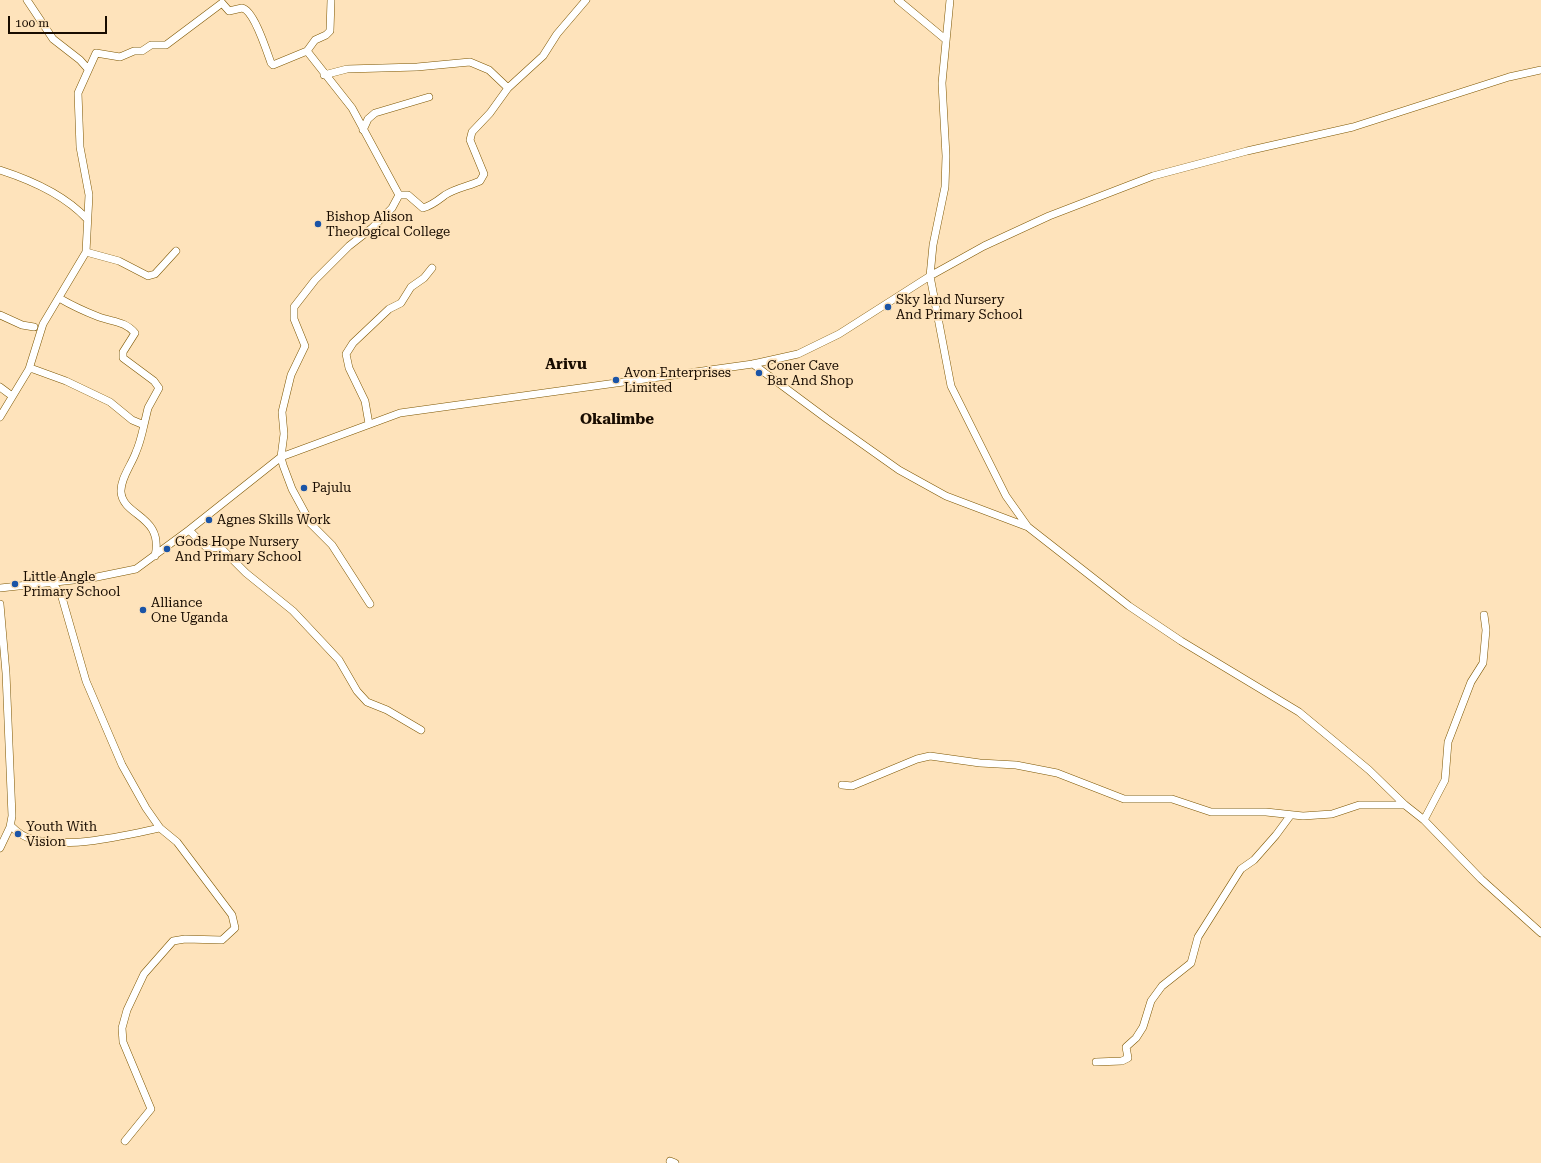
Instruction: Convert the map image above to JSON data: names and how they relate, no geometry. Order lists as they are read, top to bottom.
{
  "districts": ["Arivu", "Okalimbe"],
  "places": [
    "Bishop Alison Theological College",
    "Sky land Nursery And Primary School",
    "Coner Cave Bar And Shop",
    "Avon Enterprises Limited",
    "Pajulu",
    "Agnes Skills Work",
    "Gods Hope Nursery And Primary School",
    "Little Angle Primary School",
    "Alliance One Uganda",
    "Youth With Vision"
  ],
  "scale_bar": "100 m"
}
